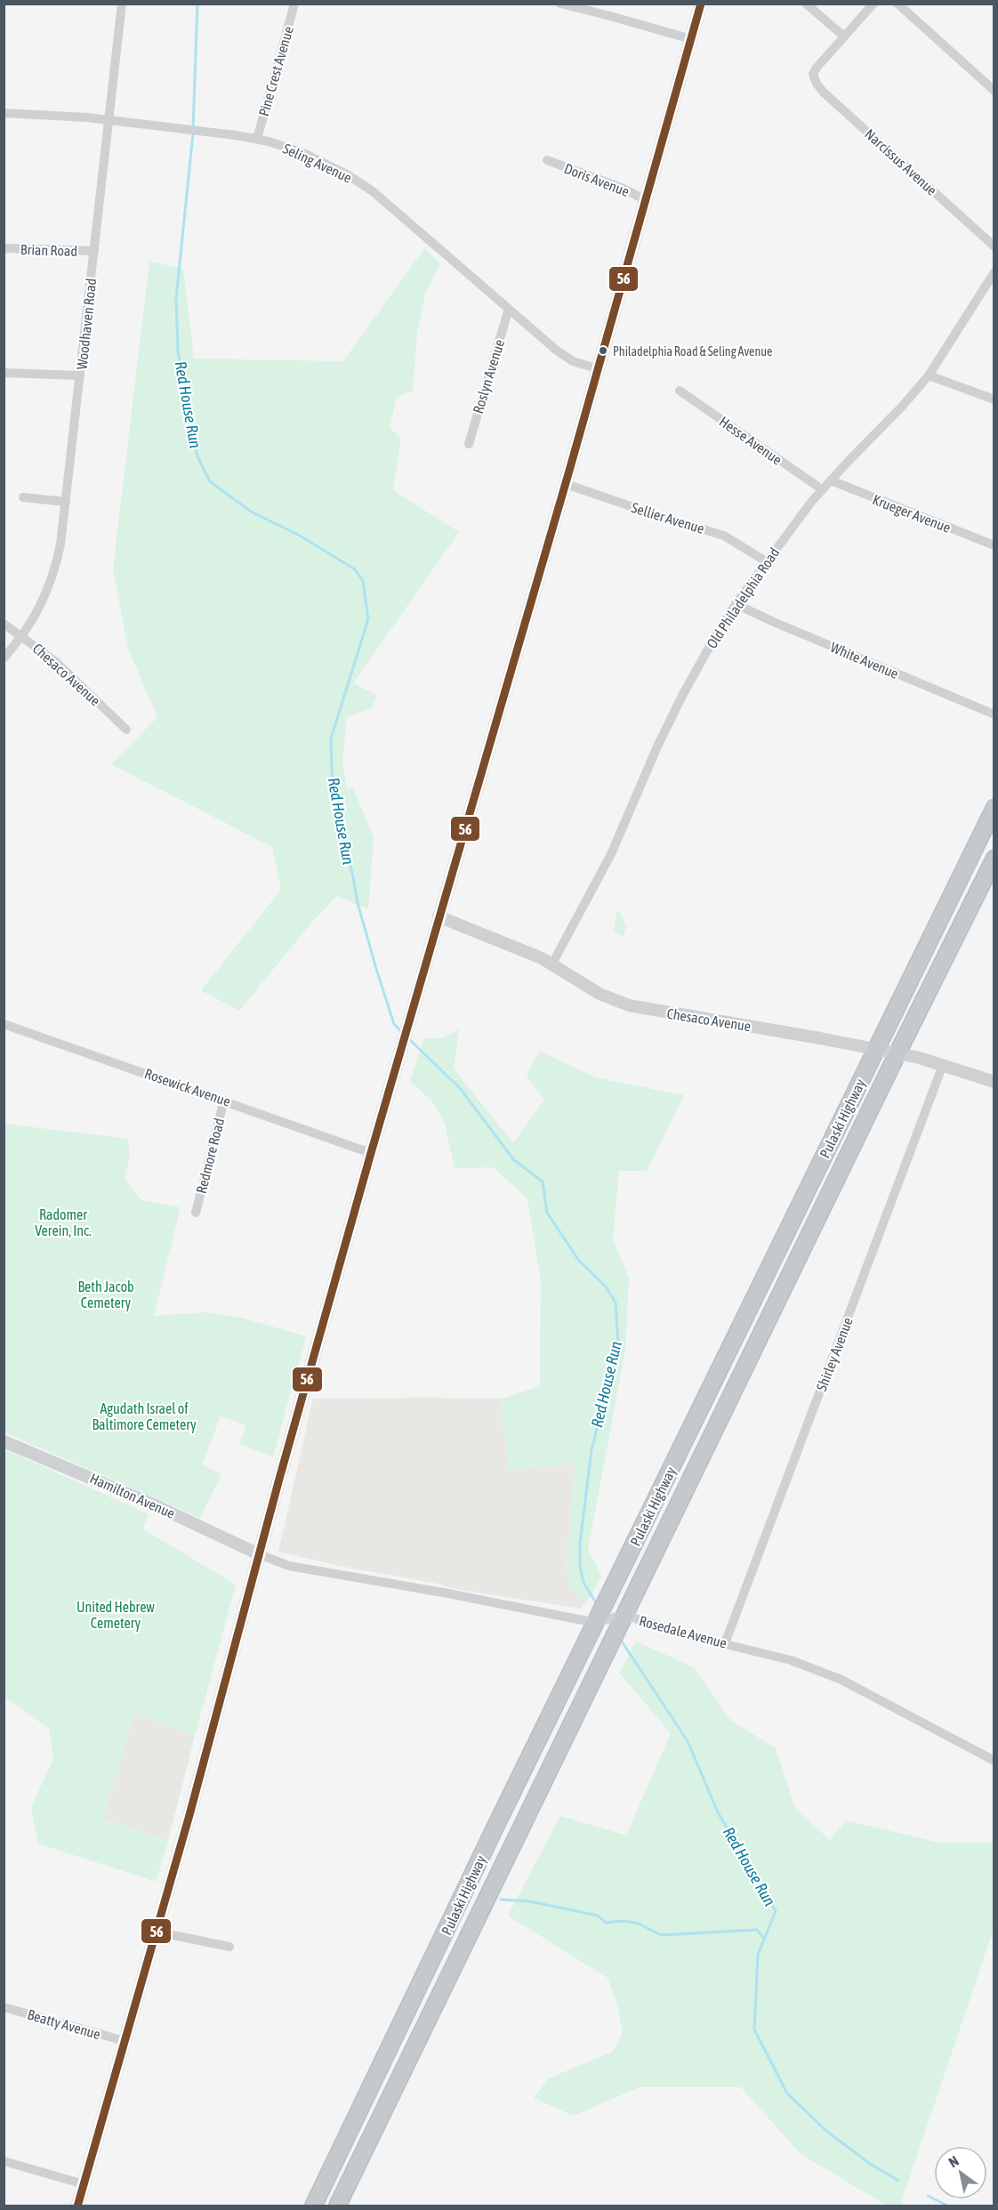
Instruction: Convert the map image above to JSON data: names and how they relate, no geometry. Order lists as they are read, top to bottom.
{
  "streets": {
    "highway": ["Pulaski Highway"],
    "street": [
      "Pine Crest Avenue",
      "Narcissus Avenue",
      "Seling Avenue",
      "Doris Avenue",
      "Brian Road",
      "Woodhaven Road",
      "Roslyn Avenue",
      "Hesse Avenue",
      "Krueger Avenue",
      "Sellier Avenue",
      "Old Philadelphia Road",
      "White Avenue",
      "Chesaco Avenue",
      "Rosewick Avenue",
      "Redmore Road",
      "Shirley Avenue",
      "Hamilton Avenue",
      "Rosedale Avenue",
      "Beatty Avenue"
    ]
  },
  "crossings": [
    ["Pine Crest Avenue", "Seling Avenue"],
    ["Seling Avenue", "Woodhaven Road"],
    ["Seling Avenue", "Roslyn Avenue"],
    ["Brian Road", "Woodhaven Road"],
    ["Woodhaven Road", "Chesaco Avenue"],
    ["Hesse Avenue", "Old Philadelphia Road"],
    ["Krueger Avenue", "Old Philadelphia Road"],
    ["Sellier Avenue", "Old Philadelphia Road"],
    ["Old Philadelphia Road", "White Avenue"],
    ["Old Philadelphia Road", "Chesaco Avenue"],
    ["Chesaco Avenue", "Pulaski Highway"],
    ["Chesaco Avenue", "Shirley Avenue"],
    ["Rosewick Avenue", "Redmore Road"],
    ["Pulaski Highway", "Rosedale Avenue"],
    ["Shirley Avenue", "Rosedale Avenue"],
    ["Hamilton Avenue", "Rosedale Avenue"]
  ],
  "water": ["Red House Run"],
  "parks": [
    "Radomer Verein, Inc.",
    "Beth Jacob Cemetery",
    "Agudath Israel of Baltimore Cemetery",
    "United Hebrew Cemetery"
  ],
  "places": ["Philadelphia Road & Seling Avenue"],
  "lines": ["transit line 56"],
  "north": "top left"
}
